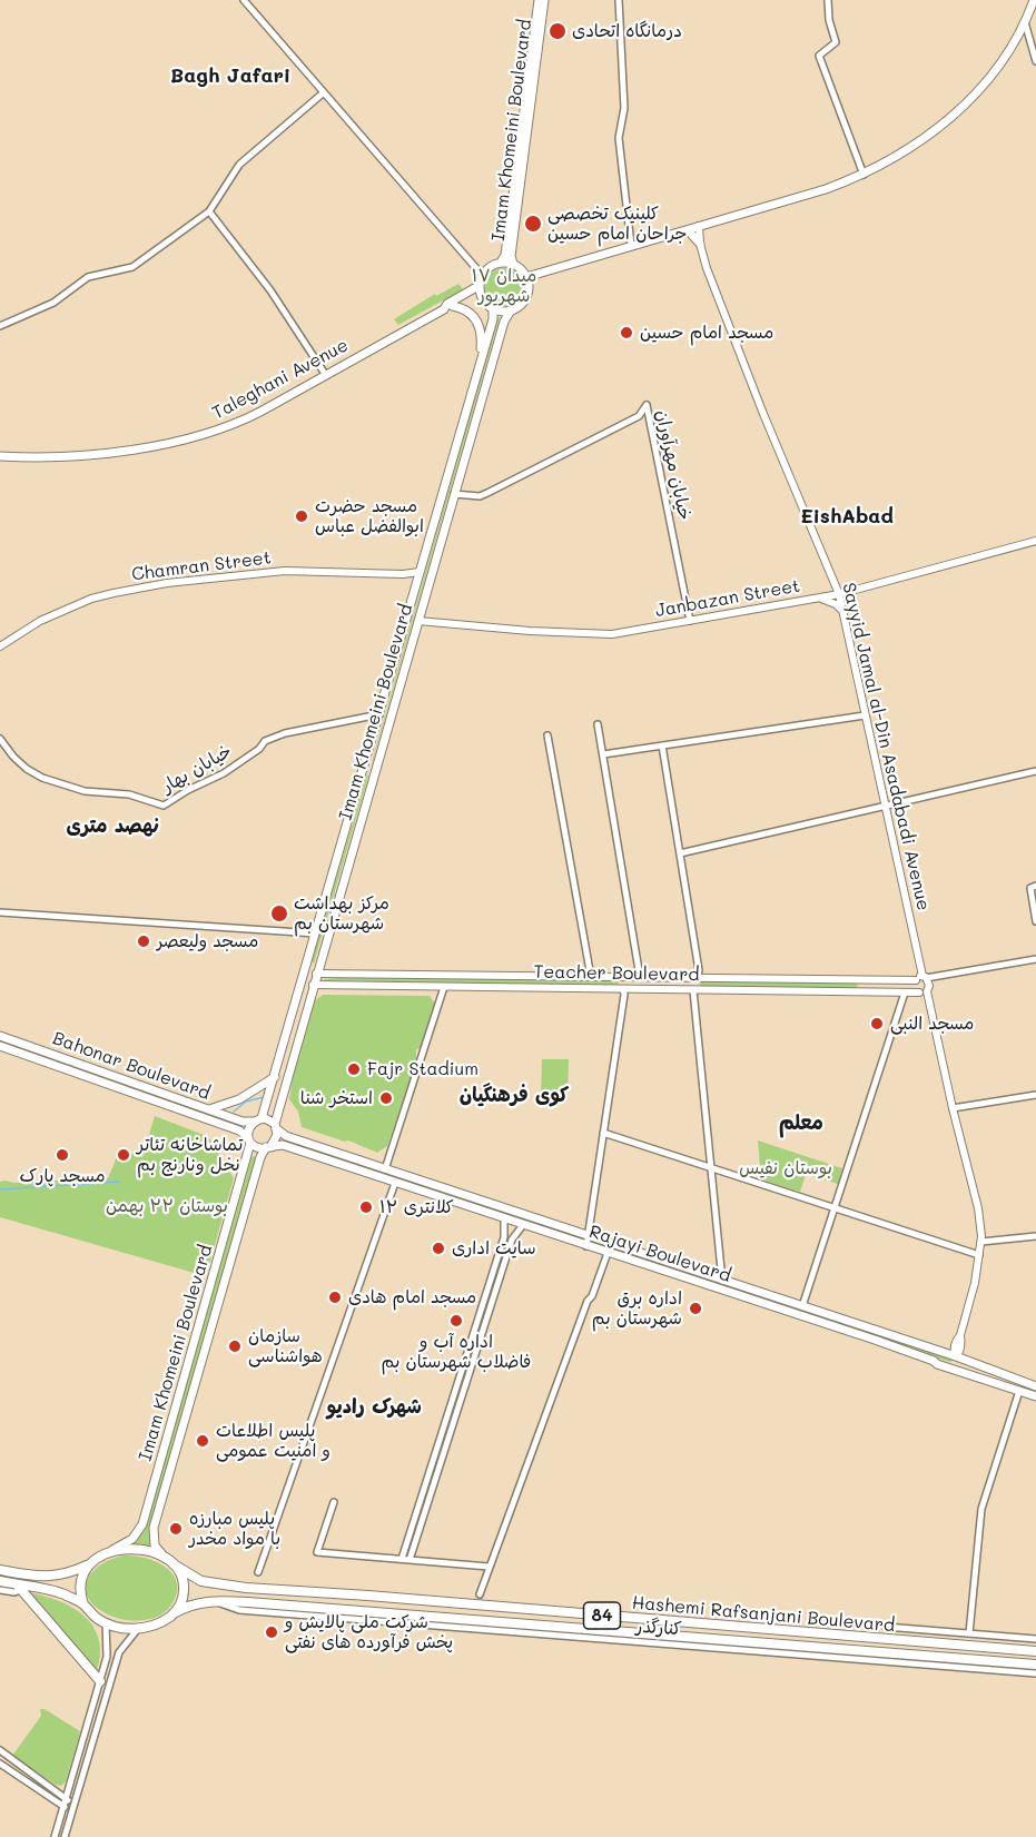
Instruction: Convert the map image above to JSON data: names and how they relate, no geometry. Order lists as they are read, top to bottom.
{
  "streets": {
    "highway": ["Hashemi Rafsanjani Boulevard", "84"],
    "main road": [
      "Imam Khomeini Boulevard",
      "Taleghani Avenue",
      "Chamran Street",
      "Janbazan Street",
      "Sayyid Jamal al-Din Asadabadi Avenue",
      "Teacher Boulevard",
      "Bahonar Boulevard",
      "Rajayi Boulevard"
    ],
    "street": ["خیابان مهرآوران", "خیابان بهار"]
  },
  "crossings": [
    ["Imam Khomeini Boulevard", "Taleghani Avenue"],
    ["Imam Khomeini Boulevard", "خیابان مهرآوران"],
    ["Imam Khomeini Boulevard", "Chamran Street"],
    ["Imam Khomeini Boulevard", "Janbazan Street"],
    ["Imam Khomeini Boulevard", "خیابان بهار"],
    ["Imam Khomeini Boulevard", "Teacher Boulevard"],
    ["Imam Khomeini Boulevard", "Bahonar Boulevard"],
    ["Imam Khomeini Boulevard", "Rajayi Boulevard"],
    ["Imam Khomeini Boulevard", "Hashemi Rafsanjani Boulevard"],
    ["Imam Khomeini Boulevard", "84"],
    ["خیابان مهرآوران", "Janbazan Street"],
    ["Janbazan Street", "Sayyid Jamal al-Din Asadabadi Avenue"],
    ["Sayyid Jamal al-Din Asadabadi Avenue", "Teacher Boulevard"],
    ["Bahonar Boulevard", "Rajayi Boulevard"],
    ["Hashemi Rafsanjani Boulevard", "84"]
  ],
  "districts": [
    "Bagh Jafari",
    "EishAbad",
    "نهصد متری",
    "کوی فرهنگیان",
    "معلم",
    "شهرک رادیو"
  ],
  "parks": ["میدان ۱۷ شهریور", "بوستان نفیس", "بوستان ۲۲ بهمن"],
  "places": [
    "درمانگاه اتحادی",
    "کلینیک تخصصی جراحان امام حسین",
    "مسجد امام حسین",
    "مسجد حضرت ابوالفضل عباس",
    "مرکز بهداشت شهرستان بم",
    "مسجد ولیعصر",
    "مسجد النبی",
    "Fajr Stadium",
    "استخر شنا",
    "مسجد پارک",
    "تماشاخانه تئاتر نخل ونارنج بم",
    "کلانتری ۱۲",
    "سایت اداری",
    "مسجد امام هادی",
    "اداره برق شهرستان بم",
    "اداره آب و فاضلاب شهرستان بم",
    "سازمان هواشناسی",
    "پلیس اطلاعات و امنیت عمومی",
    "پلیس مبارزه با مواد مخدر",
    "شرکت ملی پالایش و پخش فرآورده های نفتی"
  ]
}
